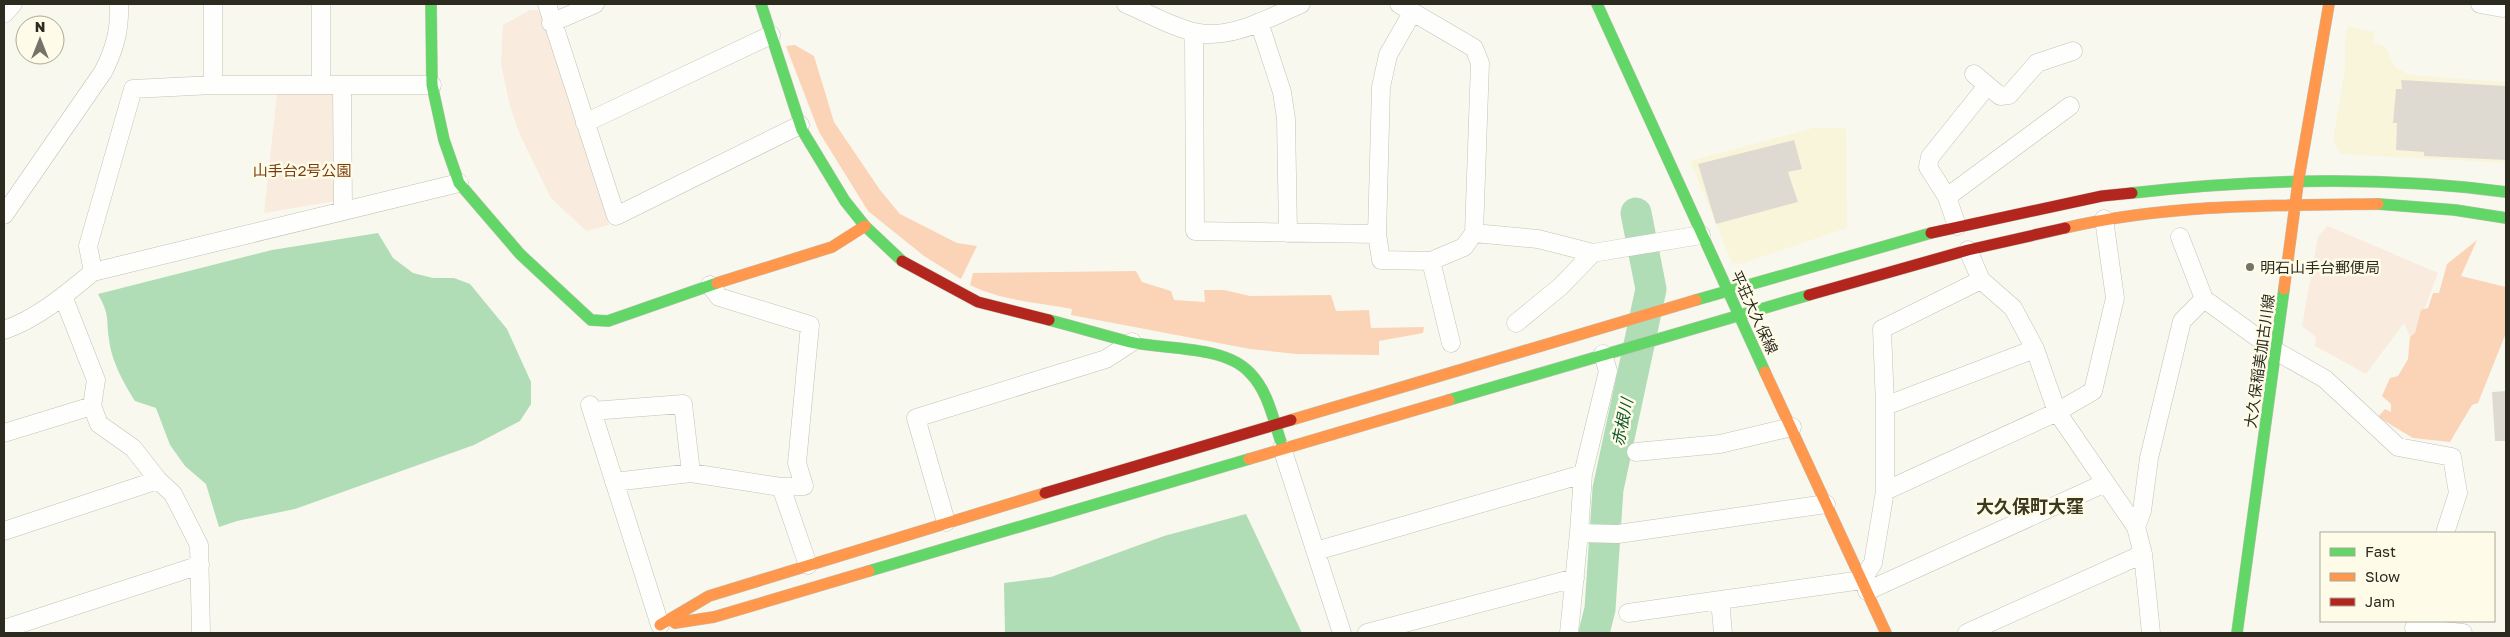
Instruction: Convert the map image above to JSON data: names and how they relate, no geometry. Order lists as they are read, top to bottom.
{
  "streets": {
    "street": ["平荘大久保線", "大久保稲美加古川線"]
  },
  "districts": ["大久保町大窪"],
  "water": ["赤根川"],
  "parks": ["山手台2号公園"],
  "places": ["明石山手台郵便局"],
  "legend": ["Fast", "Slow", "Jam"],
  "north": "top"
}
